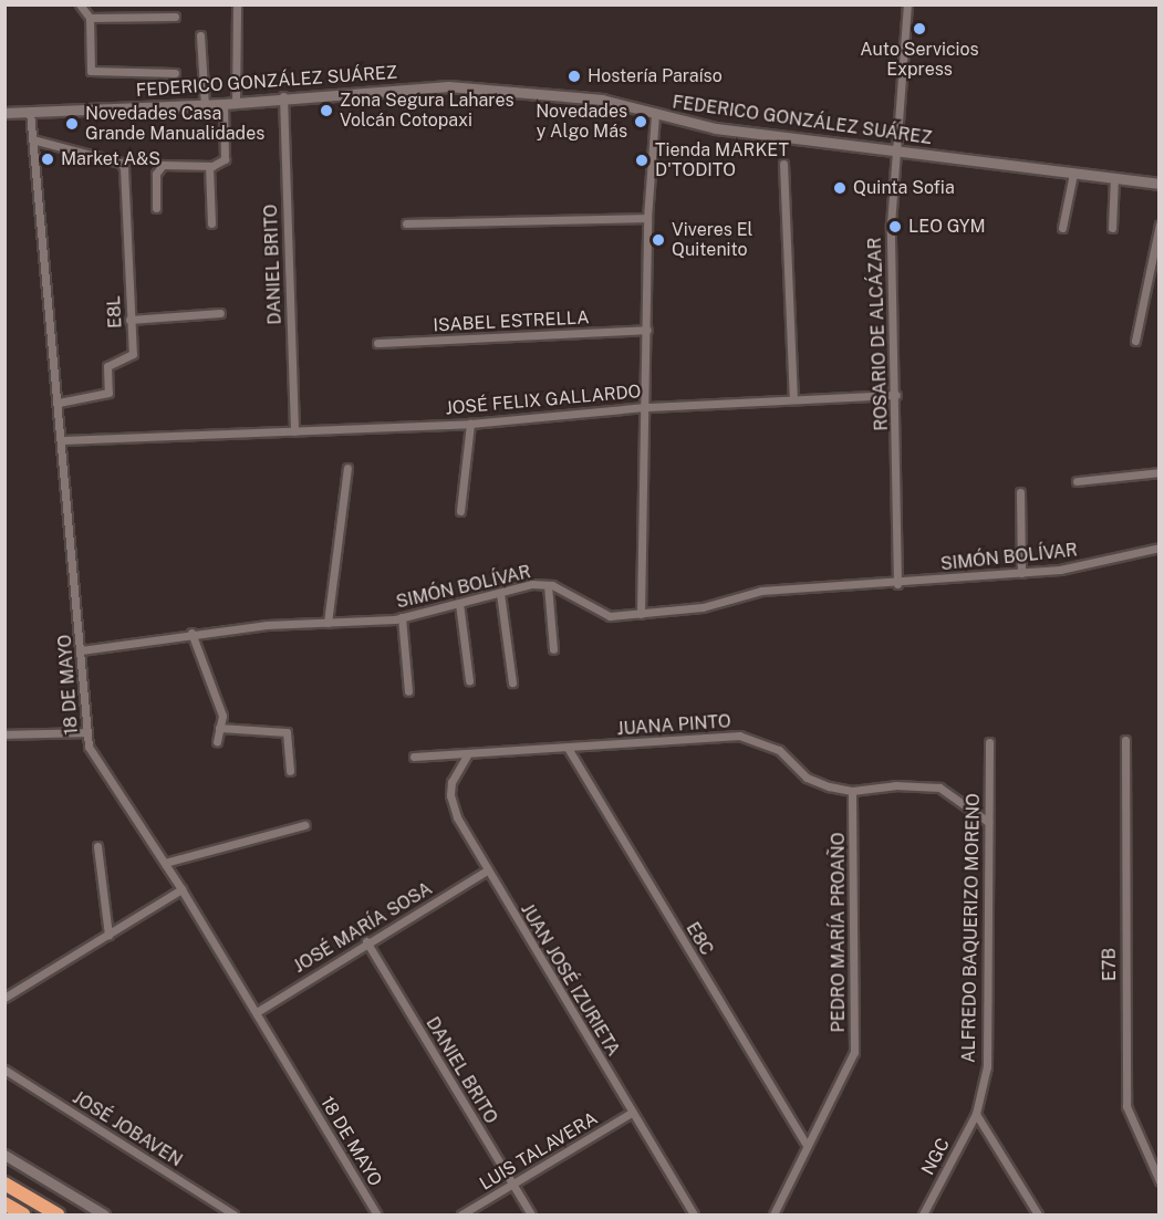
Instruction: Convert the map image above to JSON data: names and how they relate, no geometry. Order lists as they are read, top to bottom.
{
  "streets": {
    "street": [
      "FEDERICO GONZÁLEZ SUÁREZ",
      "DANIEL BRITO",
      "E8L",
      "ISABEL ESTRELLA",
      "ROSARIO DE ALCÁZAR",
      "JOSÉ FELIX GALLARDO",
      "SIMÓN BOLÍVAR",
      "18 DE MAYO",
      "JUANA PINTO",
      "JOSÉ MARÍA SOSA",
      "ALFREDO BAQUERIZO MORENO",
      "PEDRO MARÍA PROAÑO",
      "E8C",
      "E7B",
      "JUAN JOSÉ IZURIETA",
      "JOSÉ JOBAVEN",
      "LUIS TALAVERA",
      "NGC"
    ]
  },
  "crossings": [
    ["FEDERICO GONZÁLEZ SUÁREZ", "DANIEL BRITO"],
    ["FEDERICO GONZÁLEZ SUÁREZ", "ROSARIO DE ALCÁZAR"],
    ["FEDERICO GONZÁLEZ SUÁREZ", "18 DE MAYO"],
    ["DANIEL BRITO", "JOSÉ FELIX GALLARDO"],
    ["DANIEL BRITO", "JOSÉ MARÍA SOSA"],
    ["DANIEL BRITO", "LUIS TALAVERA"],
    ["E8L", "18 DE MAYO"],
    ["ROSARIO DE ALCÁZAR", "JOSÉ FELIX GALLARDO"],
    ["ROSARIO DE ALCÁZAR", "SIMÓN BOLÍVAR"],
    ["JOSÉ FELIX GALLARDO", "18 DE MAYO"],
    ["SIMÓN BOLÍVAR", "18 DE MAYO"],
    ["18 DE MAYO", "JOSÉ MARÍA SOSA"],
    ["JUANA PINTO", "ALFREDO BAQUERIZO MORENO"],
    ["JUANA PINTO", "PEDRO MARÍA PROAÑO"],
    ["JUANA PINTO", "E8C"],
    ["JUANA PINTO", "JUAN JOSÉ IZURIETA"],
    ["JOSÉ MARÍA SOSA", "JUAN JOSÉ IZURIETA"],
    ["ALFREDO BAQUERIZO MORENO", "NGC"],
    ["PEDRO MARÍA PROAÑO", "E8C"],
    ["JUAN JOSÉ IZURIETA", "LUIS TALAVERA"]
  ],
  "places": [
    "Auto Servicios Express",
    "Hostería Paraíso",
    "Zona Segura Lahares Volcán Cotopaxi",
    "Novedades y Algo Más",
    "Novedades Casa Grande Manualidades",
    "Market A&S",
    "Tienda MARKET D'TODITO",
    "Quinta Sofia",
    "LEO GYM",
    "Viveres El Quitenito"
  ]
}
